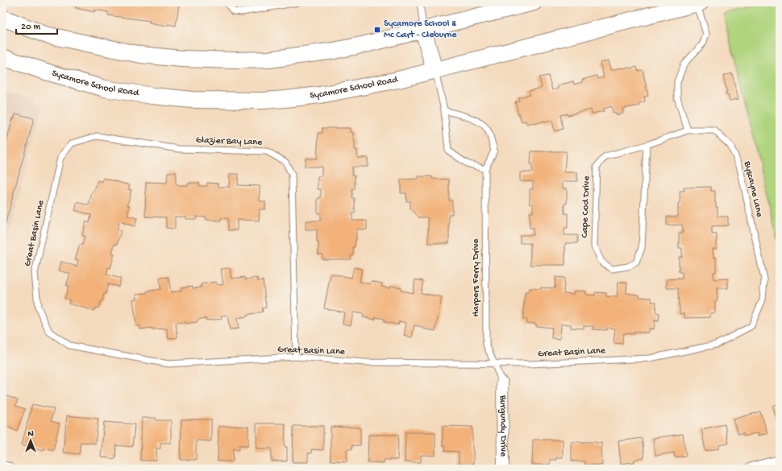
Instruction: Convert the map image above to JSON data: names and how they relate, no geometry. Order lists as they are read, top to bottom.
{
  "streets": {
    "main road": ["Sycamore School Road"],
    "street": ["Burgundy Drive"],
    "lane": [
      "Glazier Bay Lane",
      "Byscayne Lane",
      "Cape Cod Drive",
      "Great Basin Lane",
      "Harpers Ferry Drive"
    ]
  },
  "crossings": [
    ["Glazier Bay Lane", "Great Basin Lane"],
    ["Byscayne Lane", "Cape Cod Drive"],
    ["Byscayne Lane", "Great Basin Lane"],
    ["Great Basin Lane", "Harpers Ferry Drive"],
    ["Harpers Ferry Drive", "Burgundy Drive"]
  ],
  "places": {
    "transit": ["Sycamore School & Mc Cart - Cleburne"]
  },
  "scale_bar": "20 m",
  "north": "top"
}
